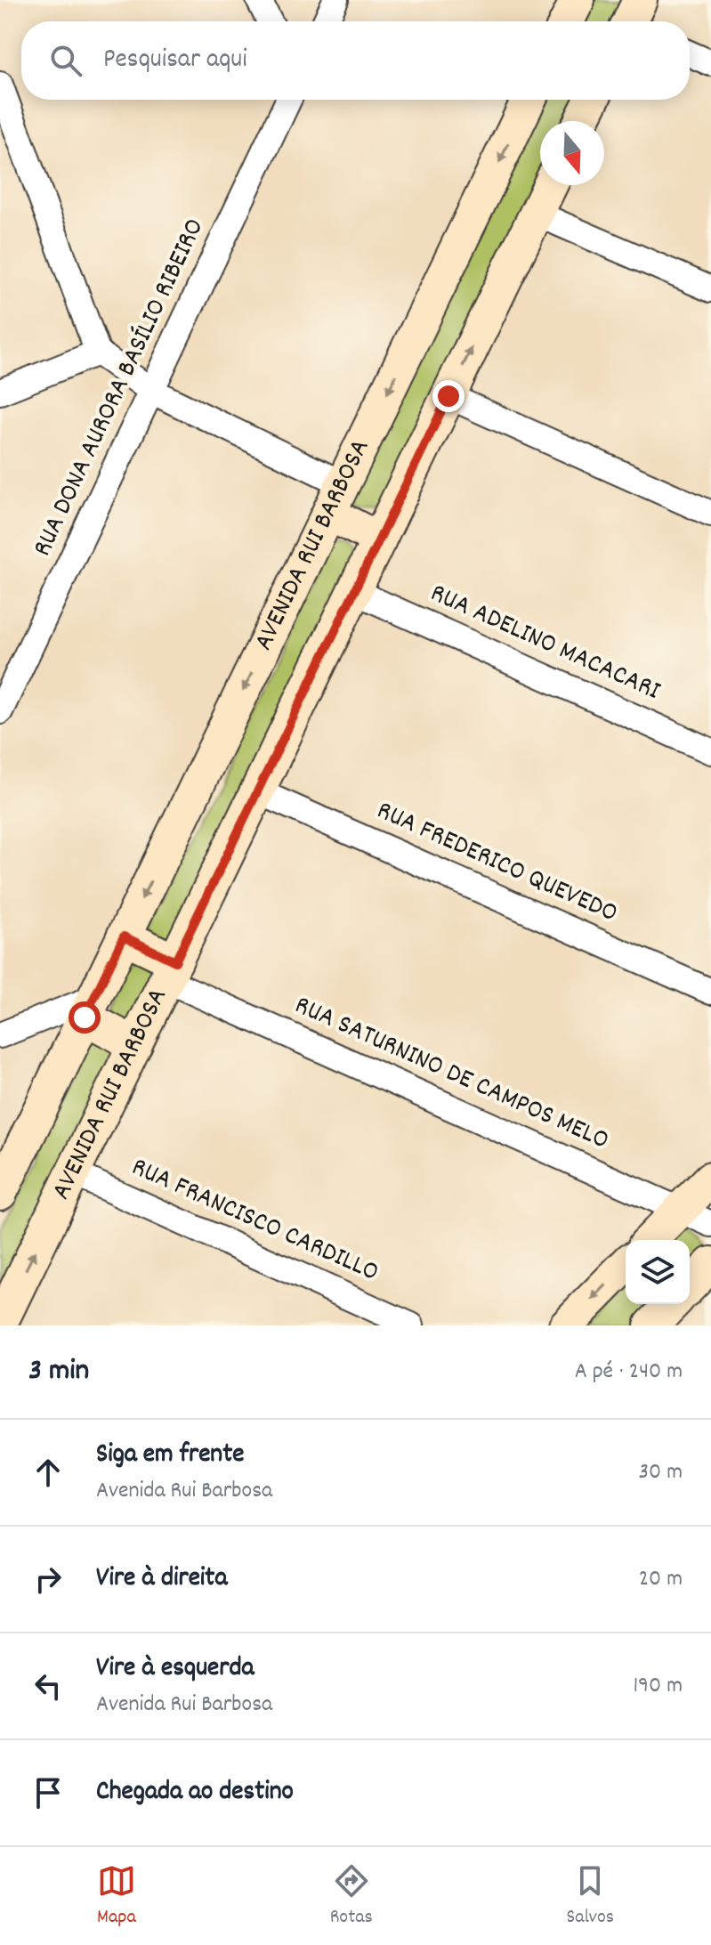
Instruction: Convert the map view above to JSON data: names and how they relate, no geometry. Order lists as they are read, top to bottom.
{
  "streets": {
    "main road": ["AVENIDA RUI BARBOSA"],
    "street": [
      "RUA DONA AURORA BASÍLIO RIBEIRO",
      "RUA ADELINO MACACARI",
      "RUA FREDERICO QUEVEDO",
      "RUA SATURNINO DE CAMPOS MELO",
      "RUA FRANCISCO CARDILLO"
    ]
  },
  "crossings": [
    ["AVENIDA RUI BARBOSA", "RUA ADELINO MACACARI"],
    ["AVENIDA RUI BARBOSA", "RUA FREDERICO QUEVEDO"],
    ["AVENIDA RUI BARBOSA", "RUA SATURNINO DE CAMPOS MELO"],
    ["AVENIDA RUI BARBOSA", "RUA FRANCISCO CARDILLO"]
  ],
  "north": "bottom",
  "page": {
    "search": "Pesquisar aqui",
    "heading": ["3 min", "A pé · 240 m"],
    "list": [
      ["Siga em frente", "Avenida Rui Barbosa", "30 m"],
      ["Vire à direita", "20 m"],
      ["Vire à esquerda", "Avenida Rui Barbosa", "190 m"],
      "Chegada ao destino"
    ],
    "nav": ["Mapa", "Rotas", "Salvos"]
  }
}
